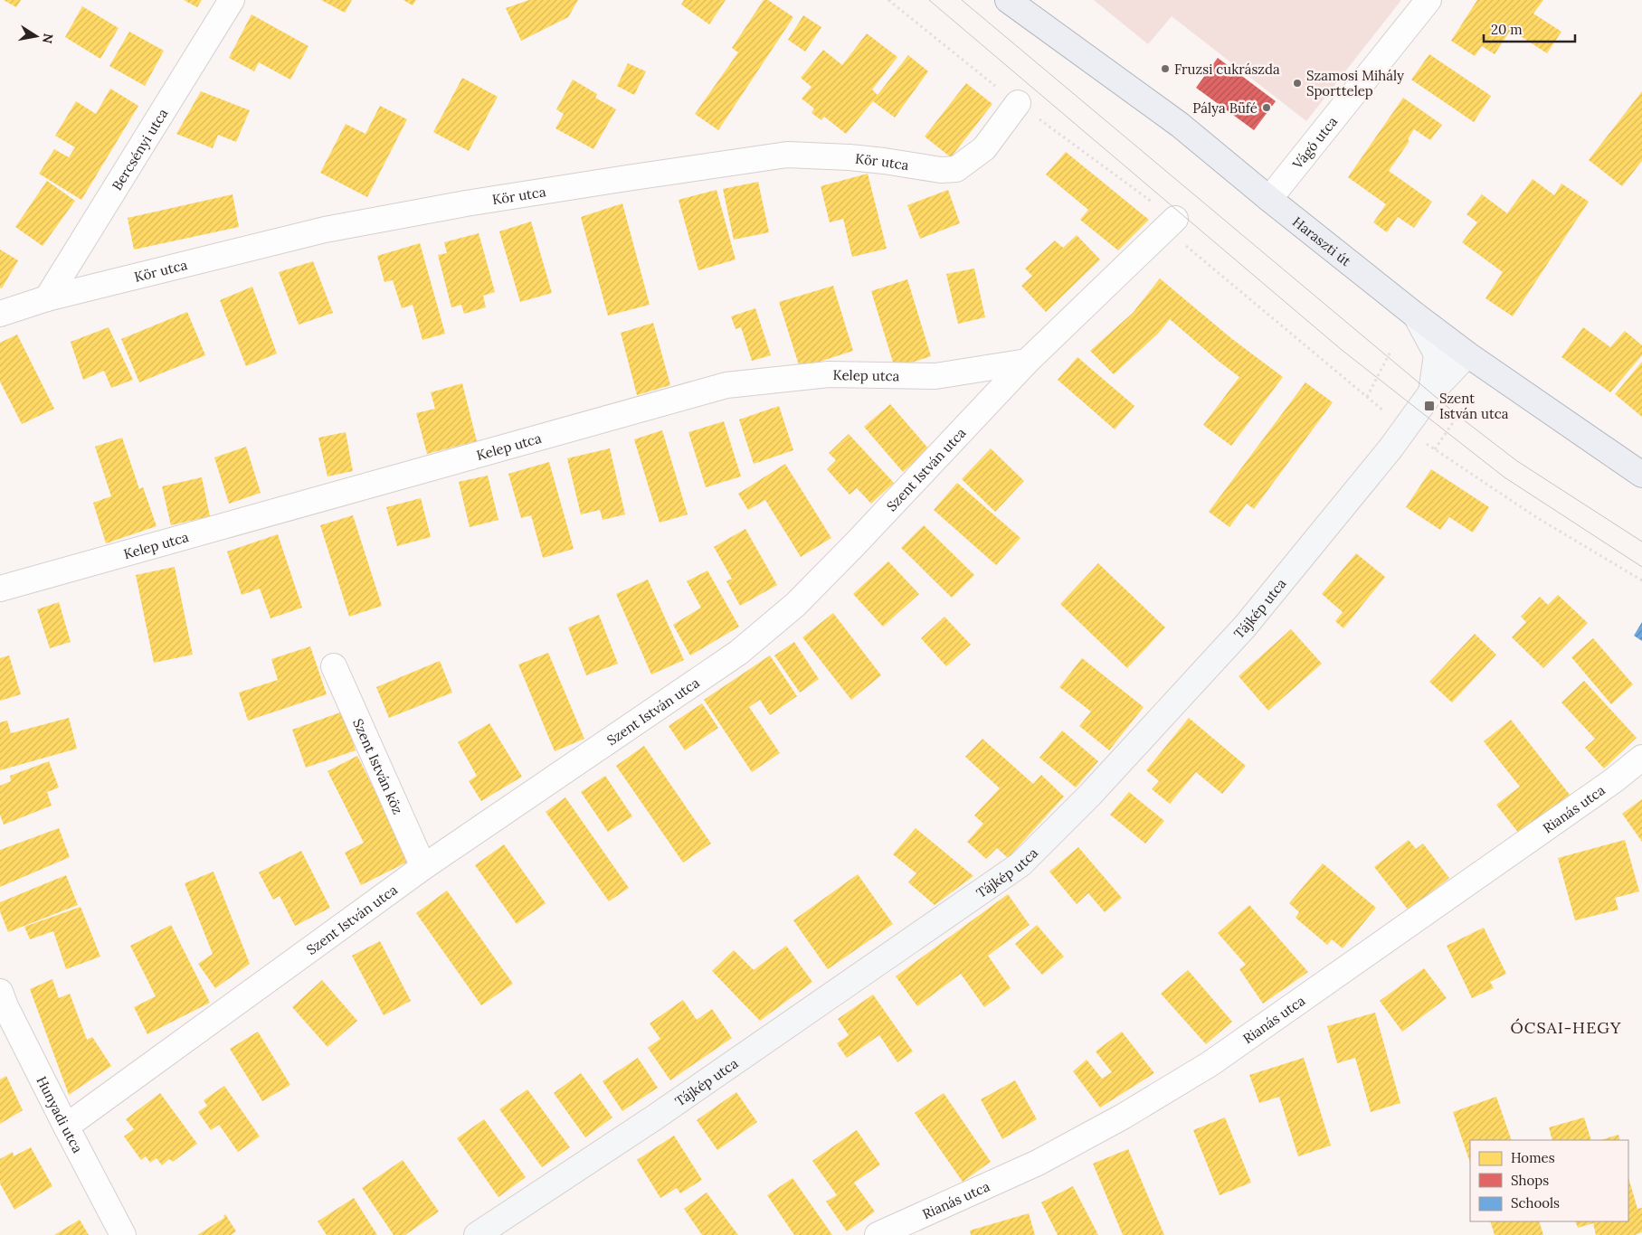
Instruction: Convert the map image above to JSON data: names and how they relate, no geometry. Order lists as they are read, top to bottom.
{
  "streets": {
    "main road": ["Haraszti út"],
    "street": [
      "Vágó utca",
      "Bercsényi utca",
      "Kör utca",
      "Kelep utca",
      "Szent István utca",
      "Tájkép utca",
      "Szent István köz",
      "Rianás utca",
      "Hunyadi utca"
    ]
  },
  "crossings": [
    ["Vágó utca", "Haraszti út"],
    ["Bercsényi utca", "Kör utca"],
    ["Haraszti út", "Tájkép utca"],
    ["Kelep utca", "Szent István utca"],
    ["Szent István utca", "Szent István köz"],
    ["Szent István utca", "Hunyadi utca"]
  ],
  "districts": ["ÓCSAI-HEGY"],
  "places": {
    "other": ["Fruzsi cukrászda", "Szamosi Mihály Sporttelep", "Pálya Büfé"],
    "transit": ["Szent István utca"]
  },
  "legend": ["Homes", "Shops", "Schools"],
  "scale_bar": "20 m",
  "north": "right"
}
